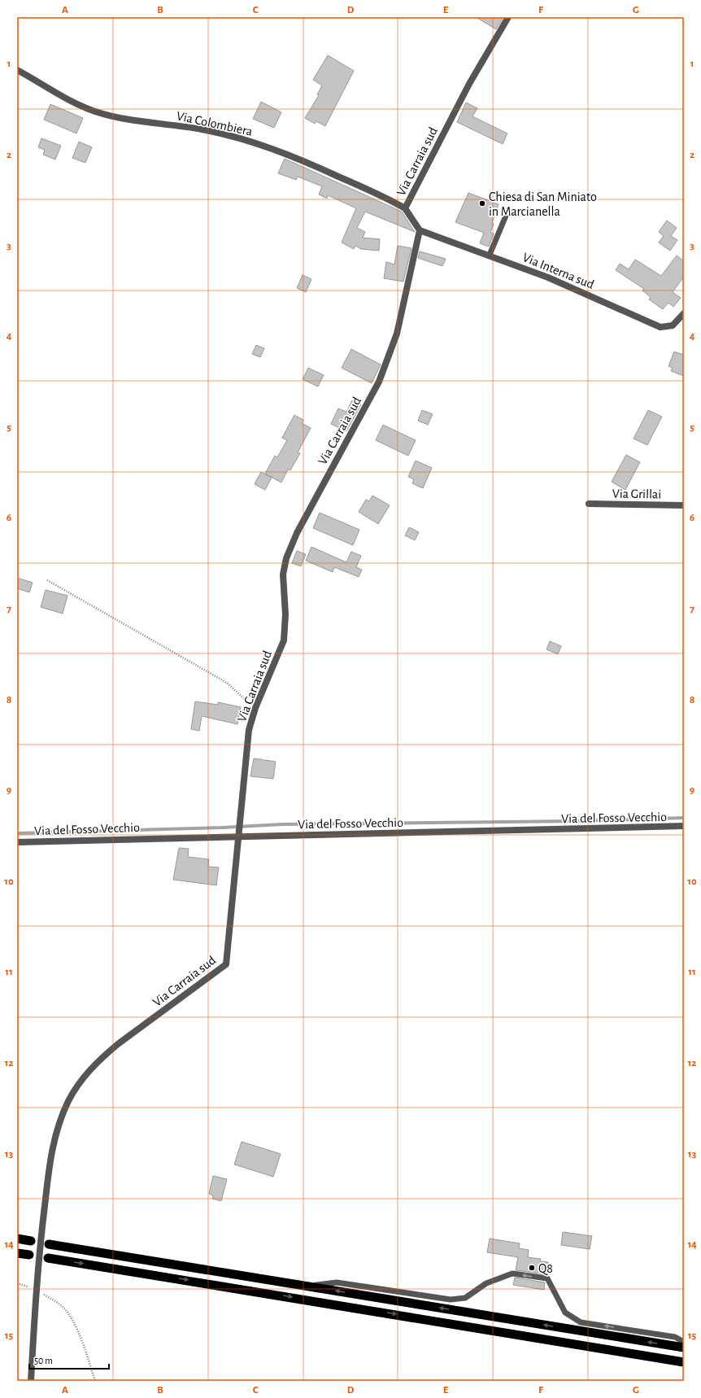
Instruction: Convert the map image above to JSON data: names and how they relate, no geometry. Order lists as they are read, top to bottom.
{
  "streets": {
    "street": [
      "Via Colombiera",
      "Via Carraia sud",
      "Via Interna sud",
      "Via Grillai",
      "Via del Fosso Vecchio"
    ]
  },
  "crossings": [
    ["Via Colombiera", "Via Carraia sud"],
    ["Via Carraia sud", "Via Interna sud"],
    ["Via Carraia sud", "Via del Fosso Vecchio"]
  ],
  "places": ["Chiesa di San Miniato in Marcianella", "Q8"],
  "scale_bar": "50 m",
  "grid": {
    "columns": [
      "A",
      "B",
      "C",
      "D",
      "E",
      "F",
      "G"
    ],
    "rows": [
      "1",
      "2",
      "3",
      "4",
      "5",
      "6",
      "7",
      "8",
      "9",
      "10",
      "11",
      "12",
      "13",
      "14",
      "15"
    ]
  }
}
